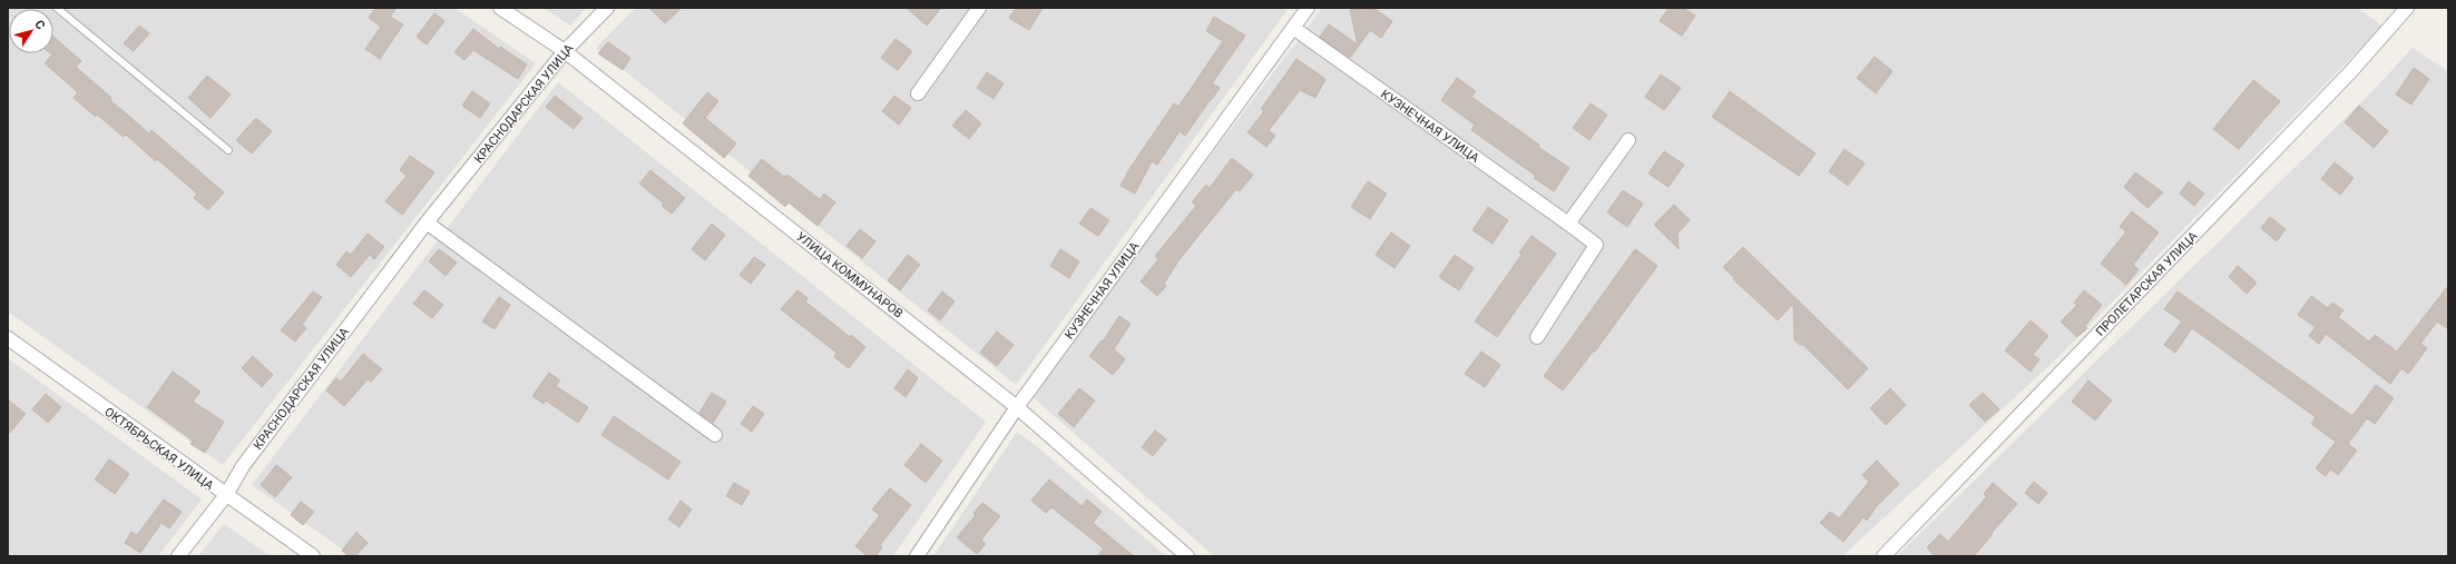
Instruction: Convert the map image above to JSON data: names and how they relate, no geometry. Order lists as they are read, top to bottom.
{
  "streets": {
    "street": [
      "КРАСНОДАРСКАЯ УЛИЦА",
      "КУЗНЕЧНАЯ УЛИЦА",
      "УЛИЦА КОММУНАРОВ",
      "ПРОЛЕТАРСКАЯ УЛИЦА",
      "ОКТЯБРЬСКАЯ УЛИЦА"
    ]
  },
  "crossings": [
    ["КРАСНОДАРСКАЯ УЛИЦА", "УЛИЦА КОММУНАРОВ"],
    ["КРАСНОДАРСКАЯ УЛИЦА", "ОКТЯБРЬСКАЯ УЛИЦА"],
    ["КУЗНЕЧНАЯ УЛИЦА", "УЛИЦА КОММУНАРОВ"]
  ],
  "north": "top right"
}
